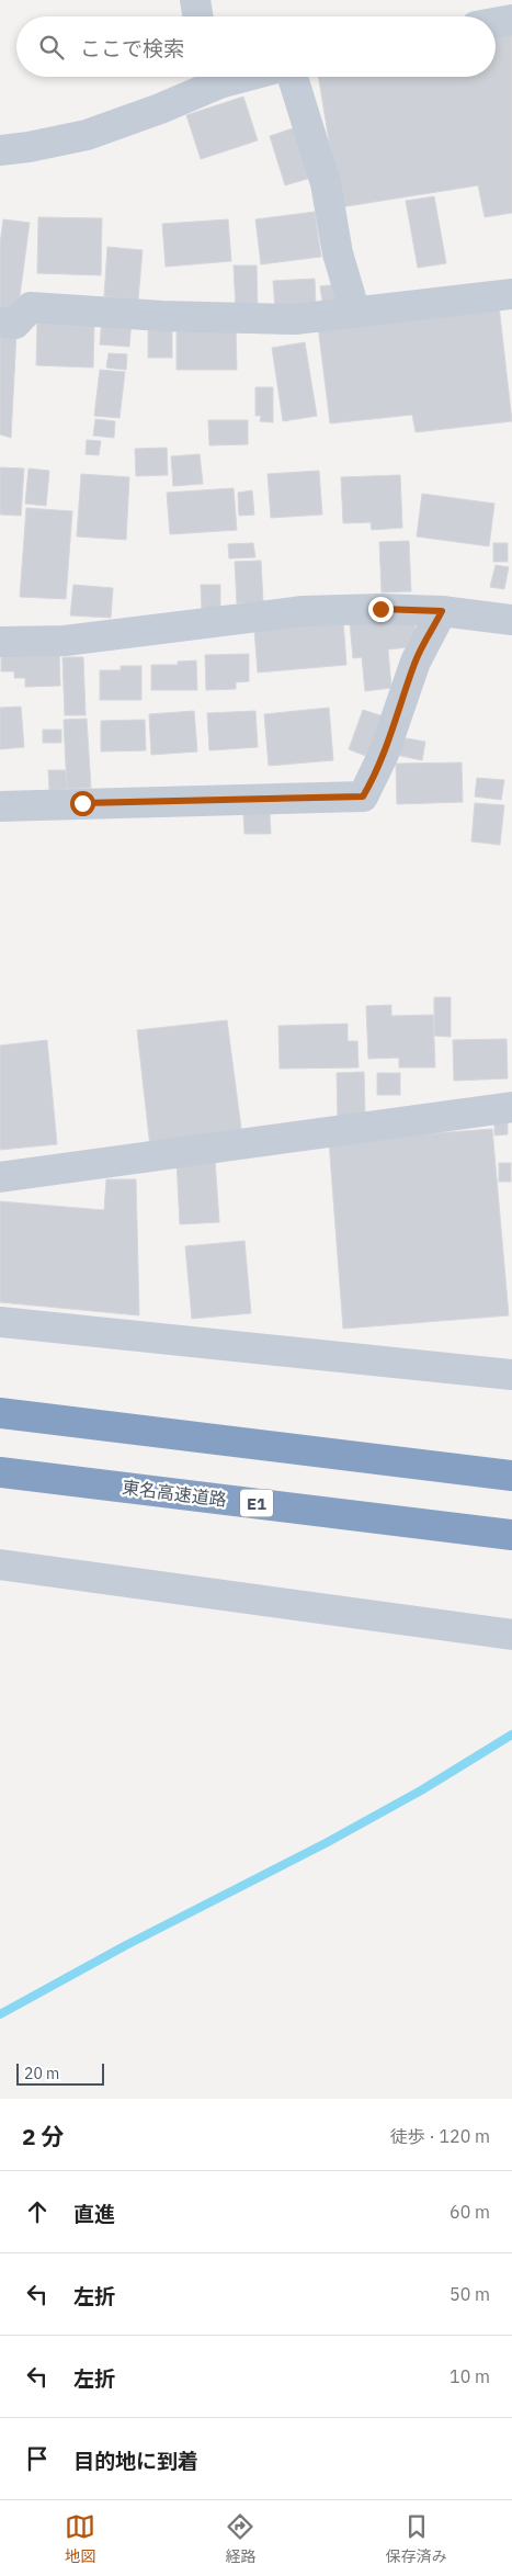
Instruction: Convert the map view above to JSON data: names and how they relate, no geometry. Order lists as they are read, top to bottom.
{
  "streets": {
    "highway": ["東名高速道路", "E1"]
  },
  "scale_bar": "20 m",
  "page": {
    "search": "ここで検索",
    "scale": "20 m",
    "heading": ["2 分", "徒歩 · 120 m"],
    "list": [
      ["直進", "60 m"],
      ["左折", "50 m"],
      ["左折", "10 m"],
      "目的地に到着"
    ],
    "nav": ["地図", "経路", "保存済み"]
  }
}
